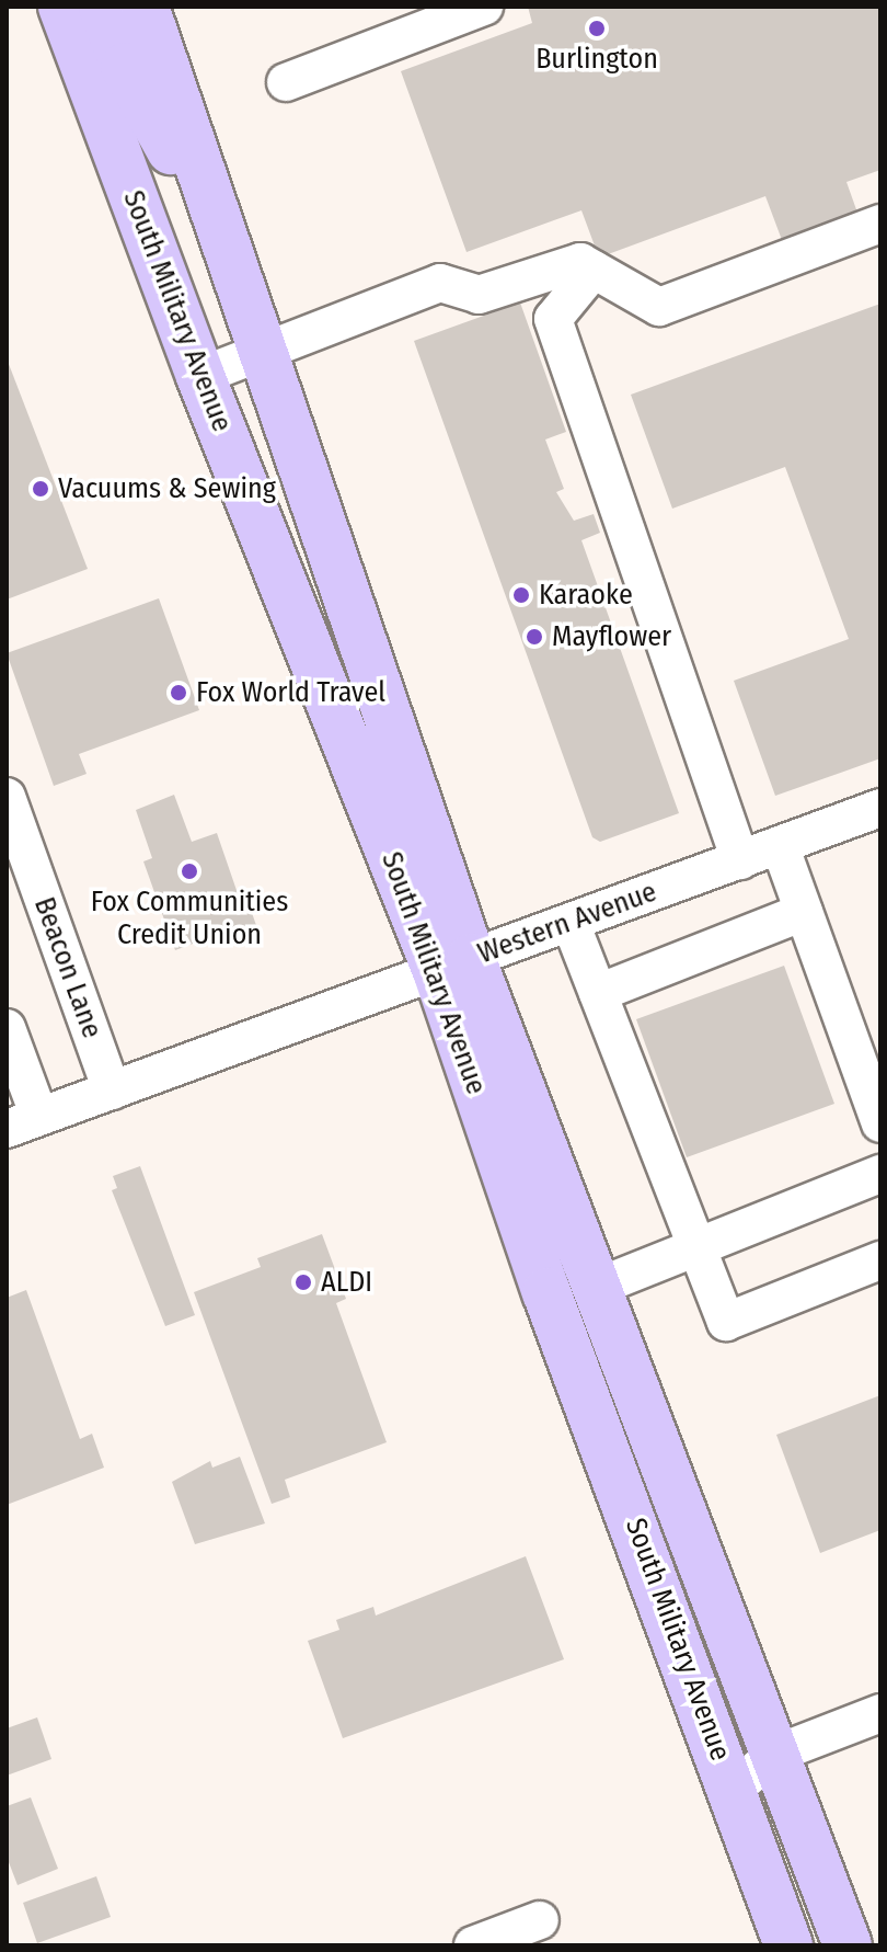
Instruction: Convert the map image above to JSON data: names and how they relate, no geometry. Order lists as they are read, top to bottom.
{
  "streets": {
    "main road": ["South Military Avenue"],
    "street": ["Western Avenue", "Beacon Lane"]
  },
  "crossings": [
    ["South Military Avenue", "Western Avenue"],
    ["Western Avenue", "Beacon Lane"]
  ],
  "places": [
    "Burlington",
    "Vacuums & Sewing",
    "Karaoke",
    "Mayflower",
    "Fox World Travel",
    "Fox Communities Credit Union",
    "ALDI"
  ]
}
